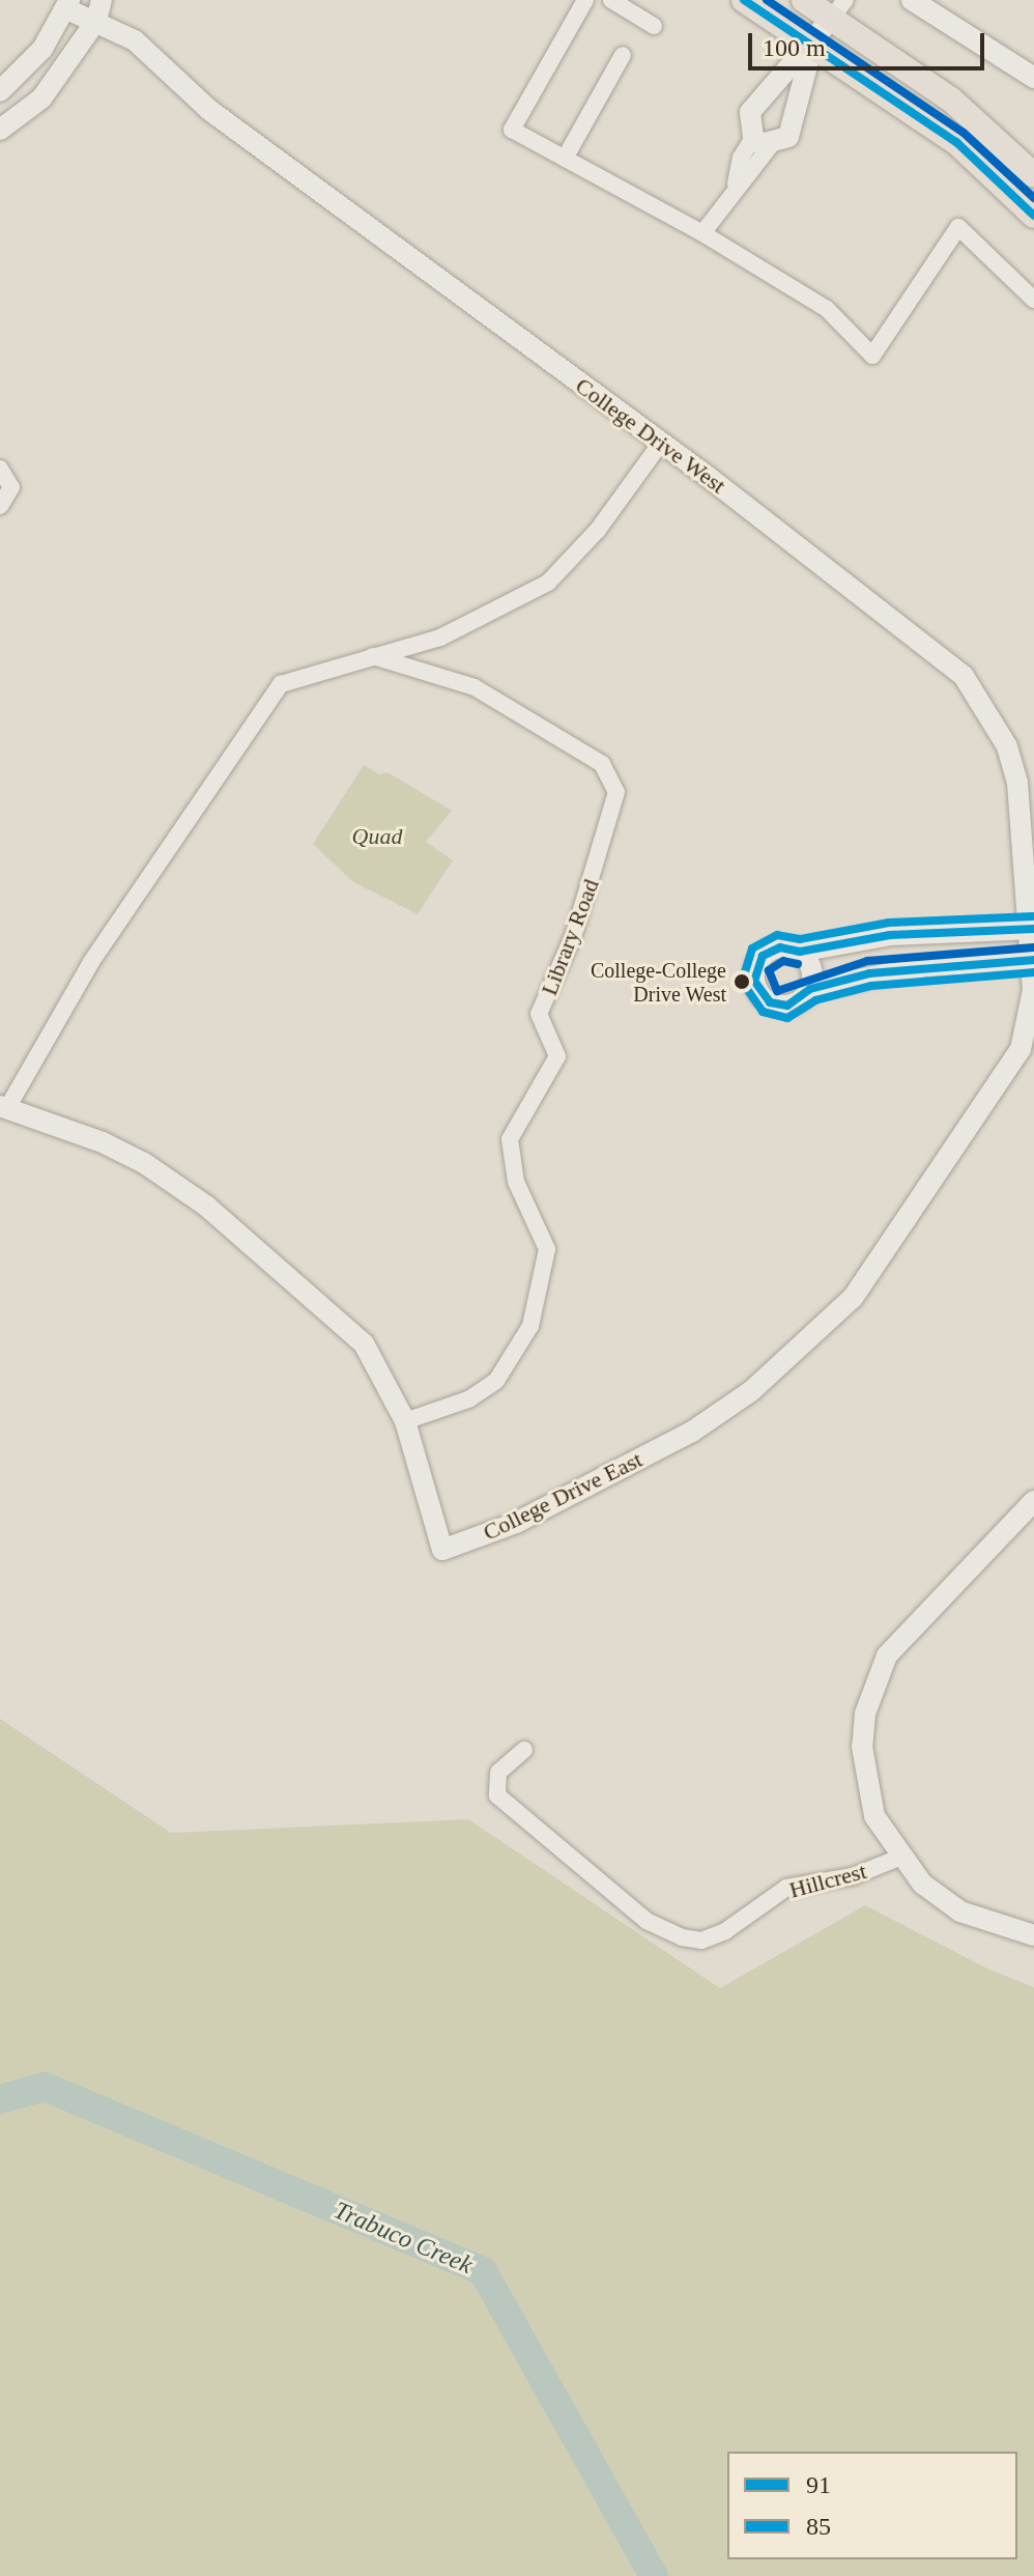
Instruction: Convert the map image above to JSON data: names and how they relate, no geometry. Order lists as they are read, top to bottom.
{
  "streets": {
    "street": [
      "College Drive West",
      "Library Road",
      "College Drive East",
      "Hillcrest"
    ]
  },
  "crossings": [
    ["College Drive West", "College Drive East"],
    ["Library Road", "College Drive East"]
  ],
  "water": ["Trabuco Creek"],
  "parks": ["Quad"],
  "places": ["College-College Drive West"],
  "lines": ["transit line 91", "transit line 85"],
  "legend": ["91", "85"],
  "scale_bar": "100 m"
}
